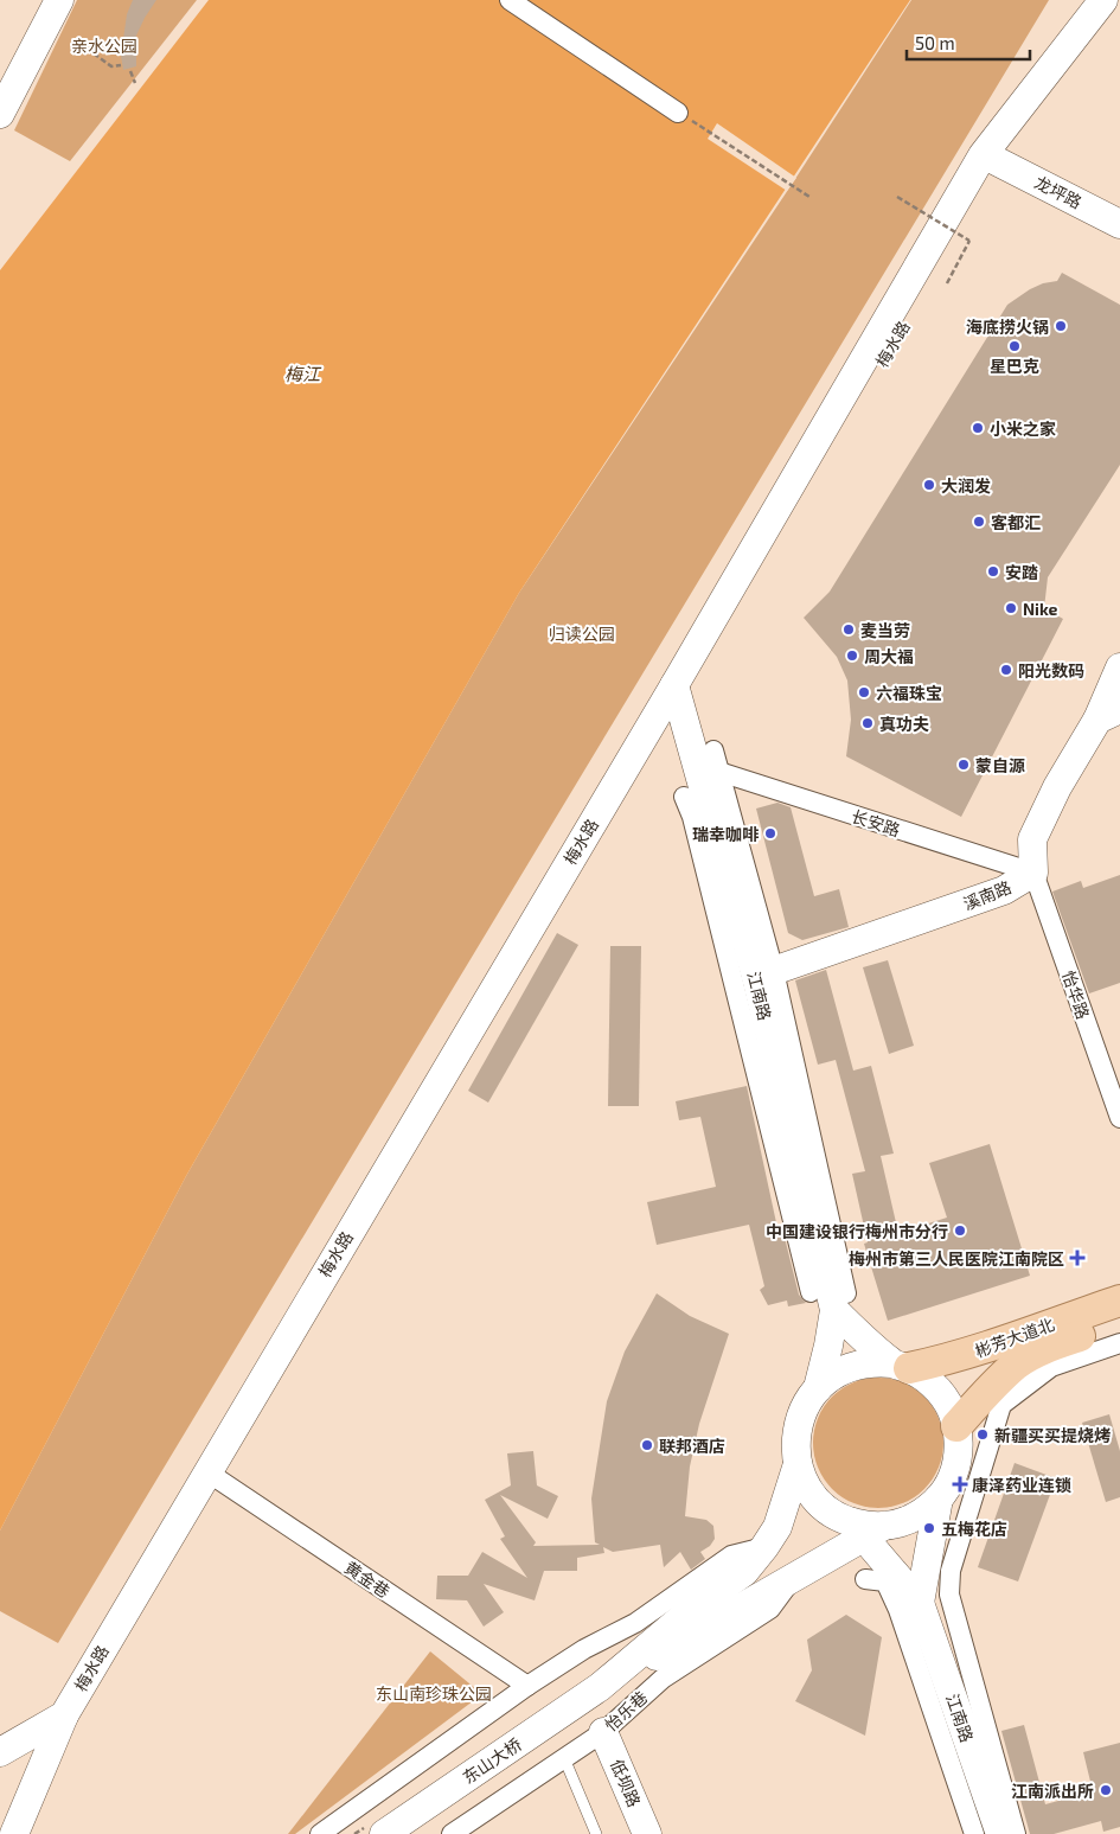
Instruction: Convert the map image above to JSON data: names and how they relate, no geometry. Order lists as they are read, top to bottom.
{
  "streets": {
    "main road": [
      "龙坪路",
      "梅水路",
      "溪南路",
      "江南路",
      "彬芳大道北",
      "东山大桥",
      "低坝路"
    ],
    "street": [
      "长安路",
      "怡华路",
      "黄金巷",
      "怡乐巷"
    ]
  },
  "crossings": [
    ["龙坪路", "梅水路"],
    ["梅水路", "江南路"],
    ["梅水路", "黄金巷"],
    ["长安路", "溪南路"],
    ["长安路", "怡华路"],
    ["溪南路", "怡华路"],
    ["溪南路", "江南路"],
    ["江南路", "彬芳大道北"],
    ["怡乐巷", "低坝路"]
  ],
  "water": ["梅江"],
  "parks": ["亲水公园", "归读公园", "东山南珍珠公园"],
  "places": {
    "other": [
      "海底捞火锅",
      "星巴克",
      "小米之家",
      "大润发",
      "客都汇",
      "安踏",
      "Nike",
      "麦当劳",
      "周大福",
      "阳光数码",
      "六福珠宝",
      "真功夫",
      "蒙自源",
      "瑞幸咖啡",
      "中国建设银行梅州市分行",
      "新疆买买提烧烤",
      "联邦酒店",
      "五梅花店",
      "江南派出所"
    ],
    "health": ["梅州市第三人民医院江南院区", "康泽药业连锁"]
  },
  "scale_bar": "50 m"
}
